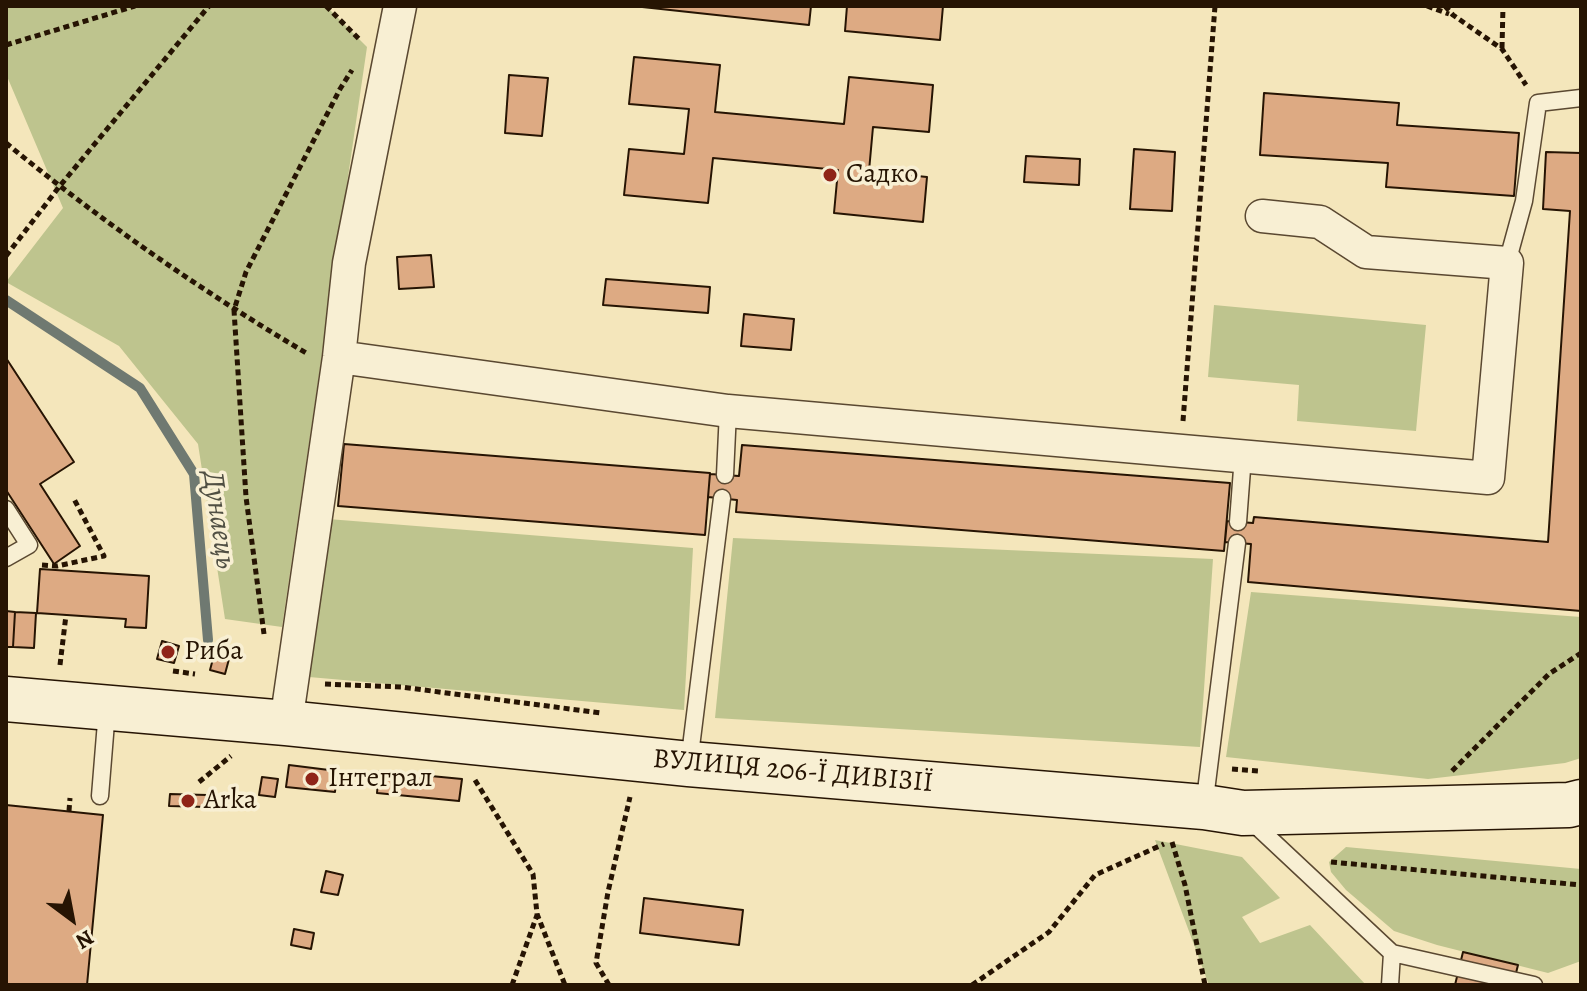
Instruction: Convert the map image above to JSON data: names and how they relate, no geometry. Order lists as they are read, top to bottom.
{
  "streets": {
    "street": ["ВУЛИЦЯ 206-Ї ДИВІЗІЇ"]
  },
  "water": ["Дунаець"],
  "places": [
    "Садко",
    "Риба",
    "Інтеграл",
    "Arka"
  ],
  "north": "bottom right"
}
